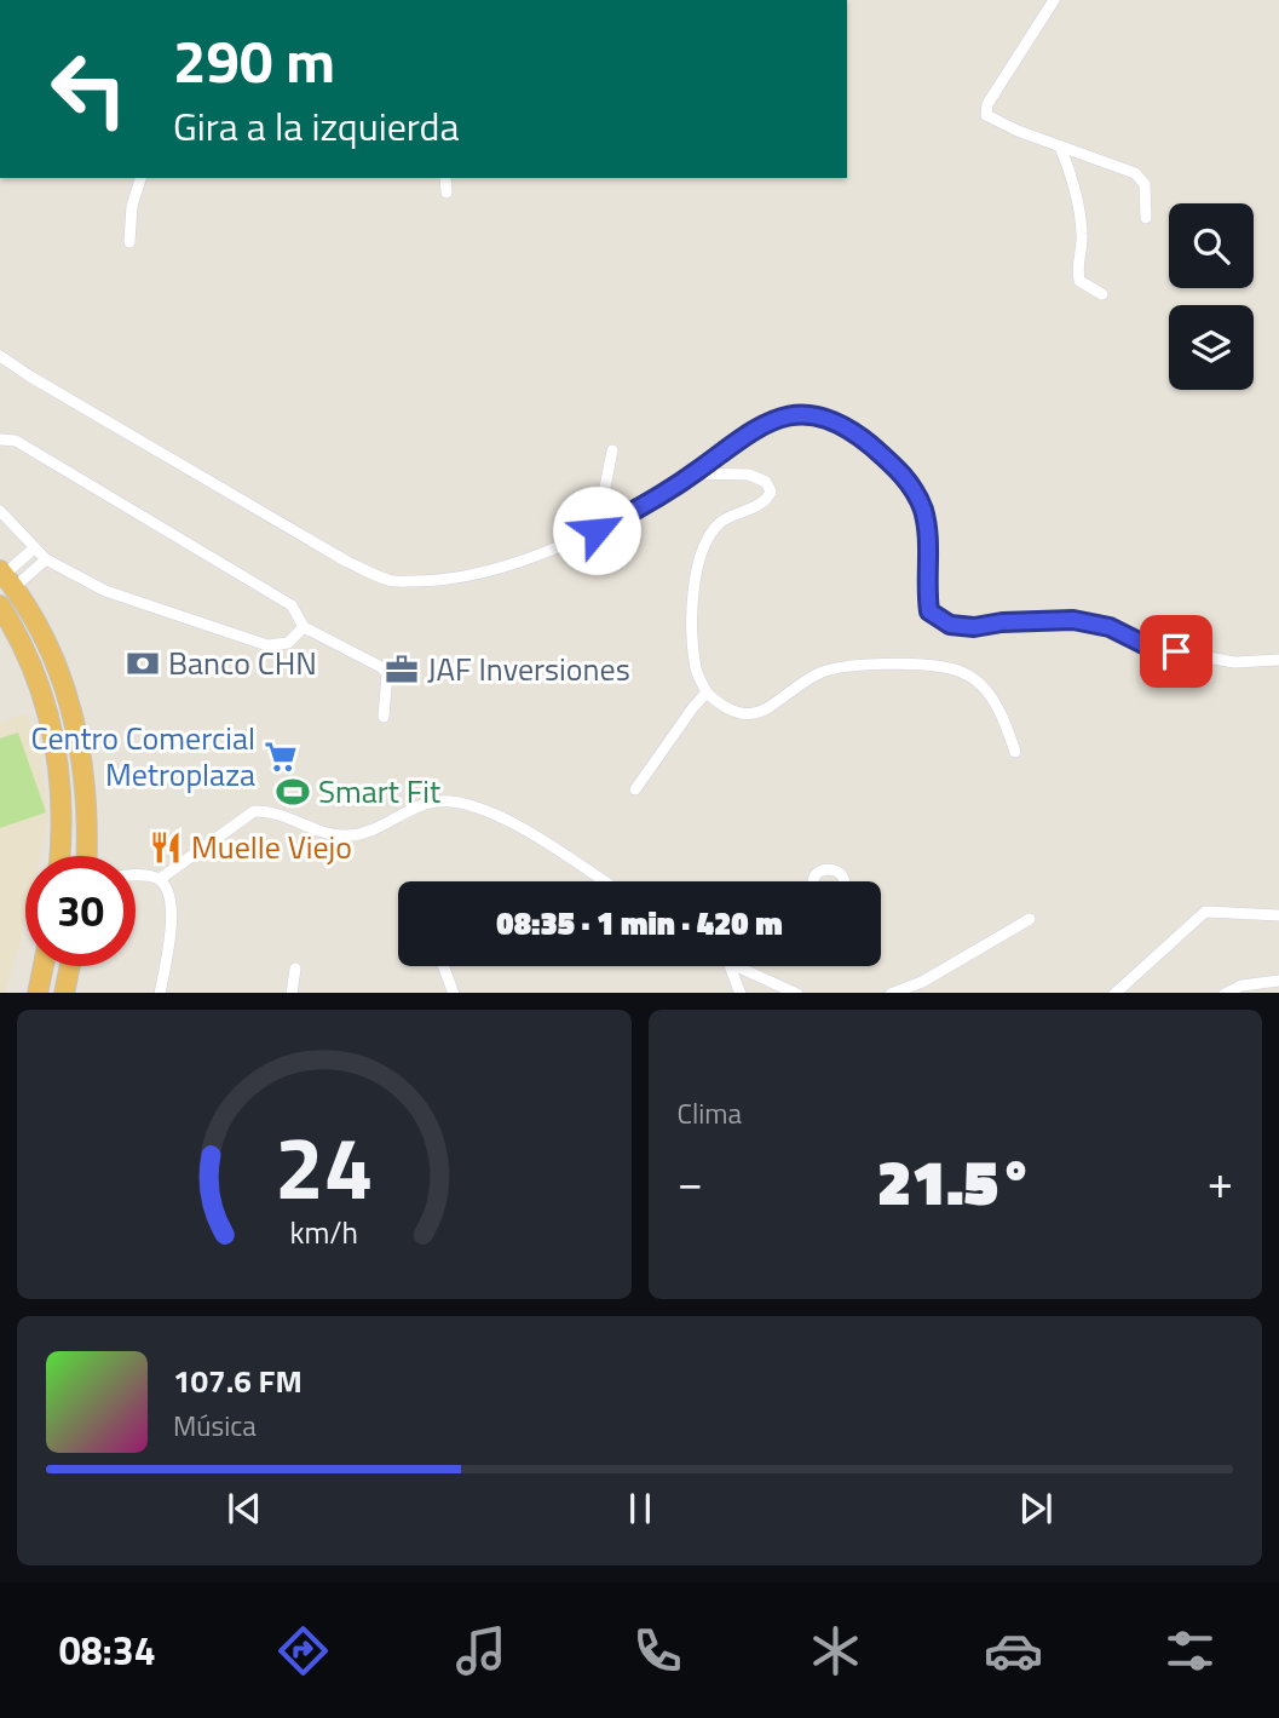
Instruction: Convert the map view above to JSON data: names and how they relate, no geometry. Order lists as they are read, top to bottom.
{
  "places": {
    "bank": ["Banco CHN"],
    "office": ["JAF Inversiones"],
    "supermarket": ["Centro Comercial Metroplaza"],
    "sports": ["Smart Fit"],
    "restaurant": ["Muelle Viejo"]
  },
  "page": {
    "turn": ["290 m", "Gira a la izquierda"],
    "limit": "30",
    "trip": "08:35 · 1 min · 420 m",
    "tile": "Clima",
    "heat": ["−", "21.5°", "+"],
    "song": ["107.6 FM", "Música"],
    "tabs": "08:34",
    "gauge": ["24", "km/h"]
  }
}
